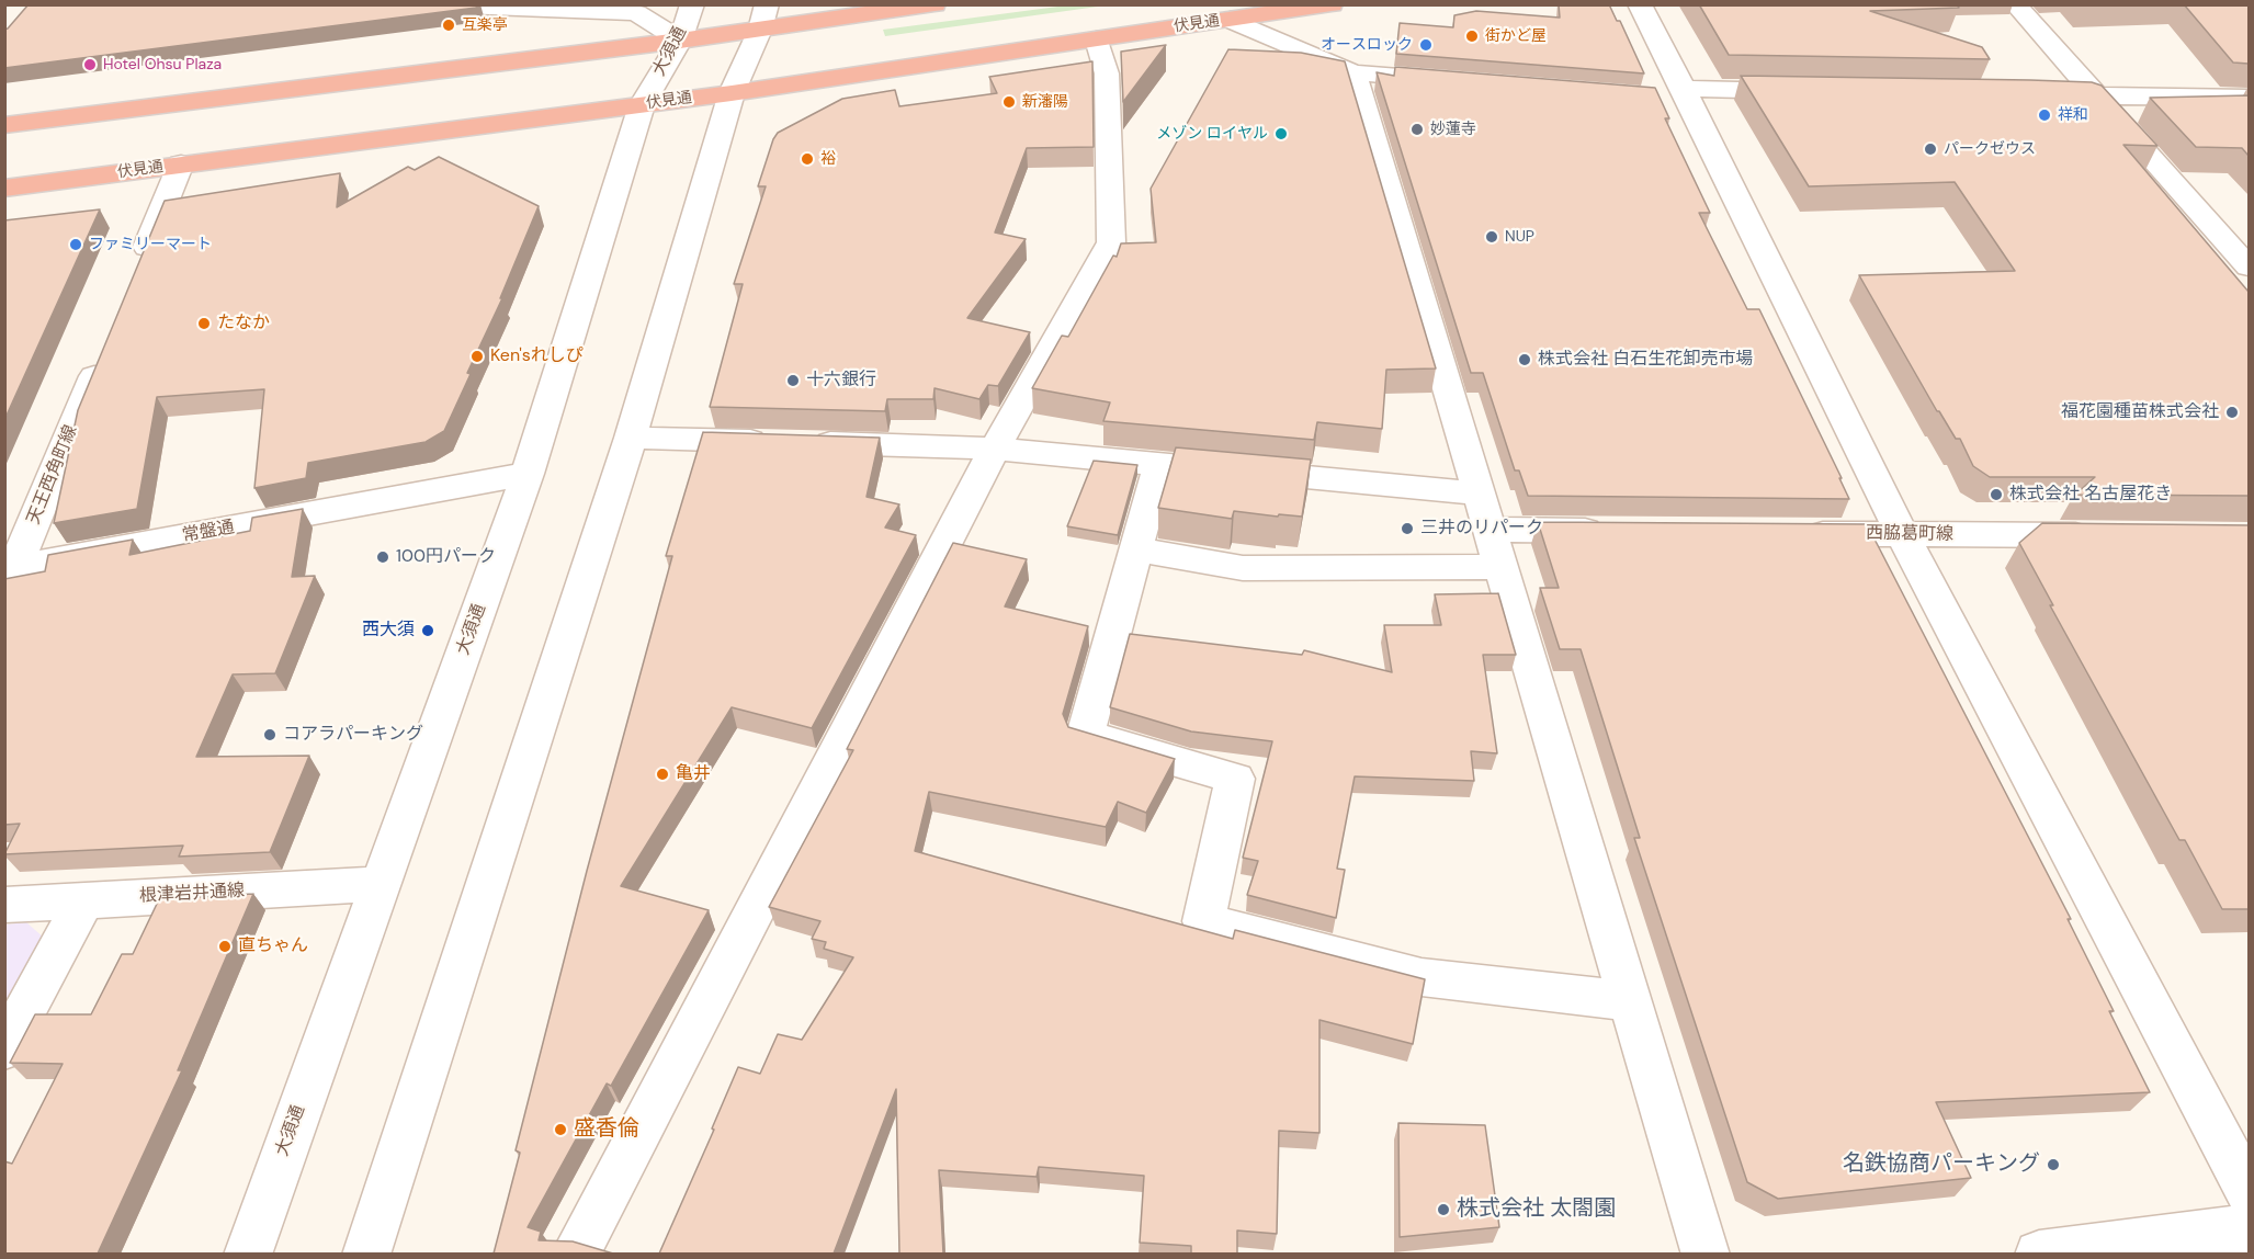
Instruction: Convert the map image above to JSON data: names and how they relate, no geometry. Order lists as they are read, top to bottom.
{
  "streets": {
    "highway": ["伏見通"],
    "street": [
      "大須通",
      "天王西角町線",
      "常盤通",
      "西脇葛町線",
      "根津岩井通線"
    ]
  },
  "crossings": [
    ["伏見通", "大須通"],
    ["大須通", "常盤通"],
    ["大須通", "根津岩井通線"],
    ["天王西角町線", "常盤通"]
  ],
  "places": [
    "互楽亭",
    "街かど屋",
    "オースロック",
    "Hotel Ohsu Plaza",
    "新瀋陽",
    "祥和",
    "妙蓮寺",
    "メゾン ロイヤル",
    "パークゼウス",
    "裕",
    "NUP",
    "ファミリーマート",
    "たなか",
    "Ken'sれしぴ",
    "株式会社 白石生花卸売市場",
    "十六銀行",
    "福花園種苗株式会社",
    "株式会社 名古屋花き",
    "三井のリパーク",
    "100円パーク",
    "西大須",
    "コアラパーキング",
    "亀井",
    "直ちゃん",
    "盛香倫",
    "名鉄協商パーキング",
    "株式会社 太閤園"
  ]
}
